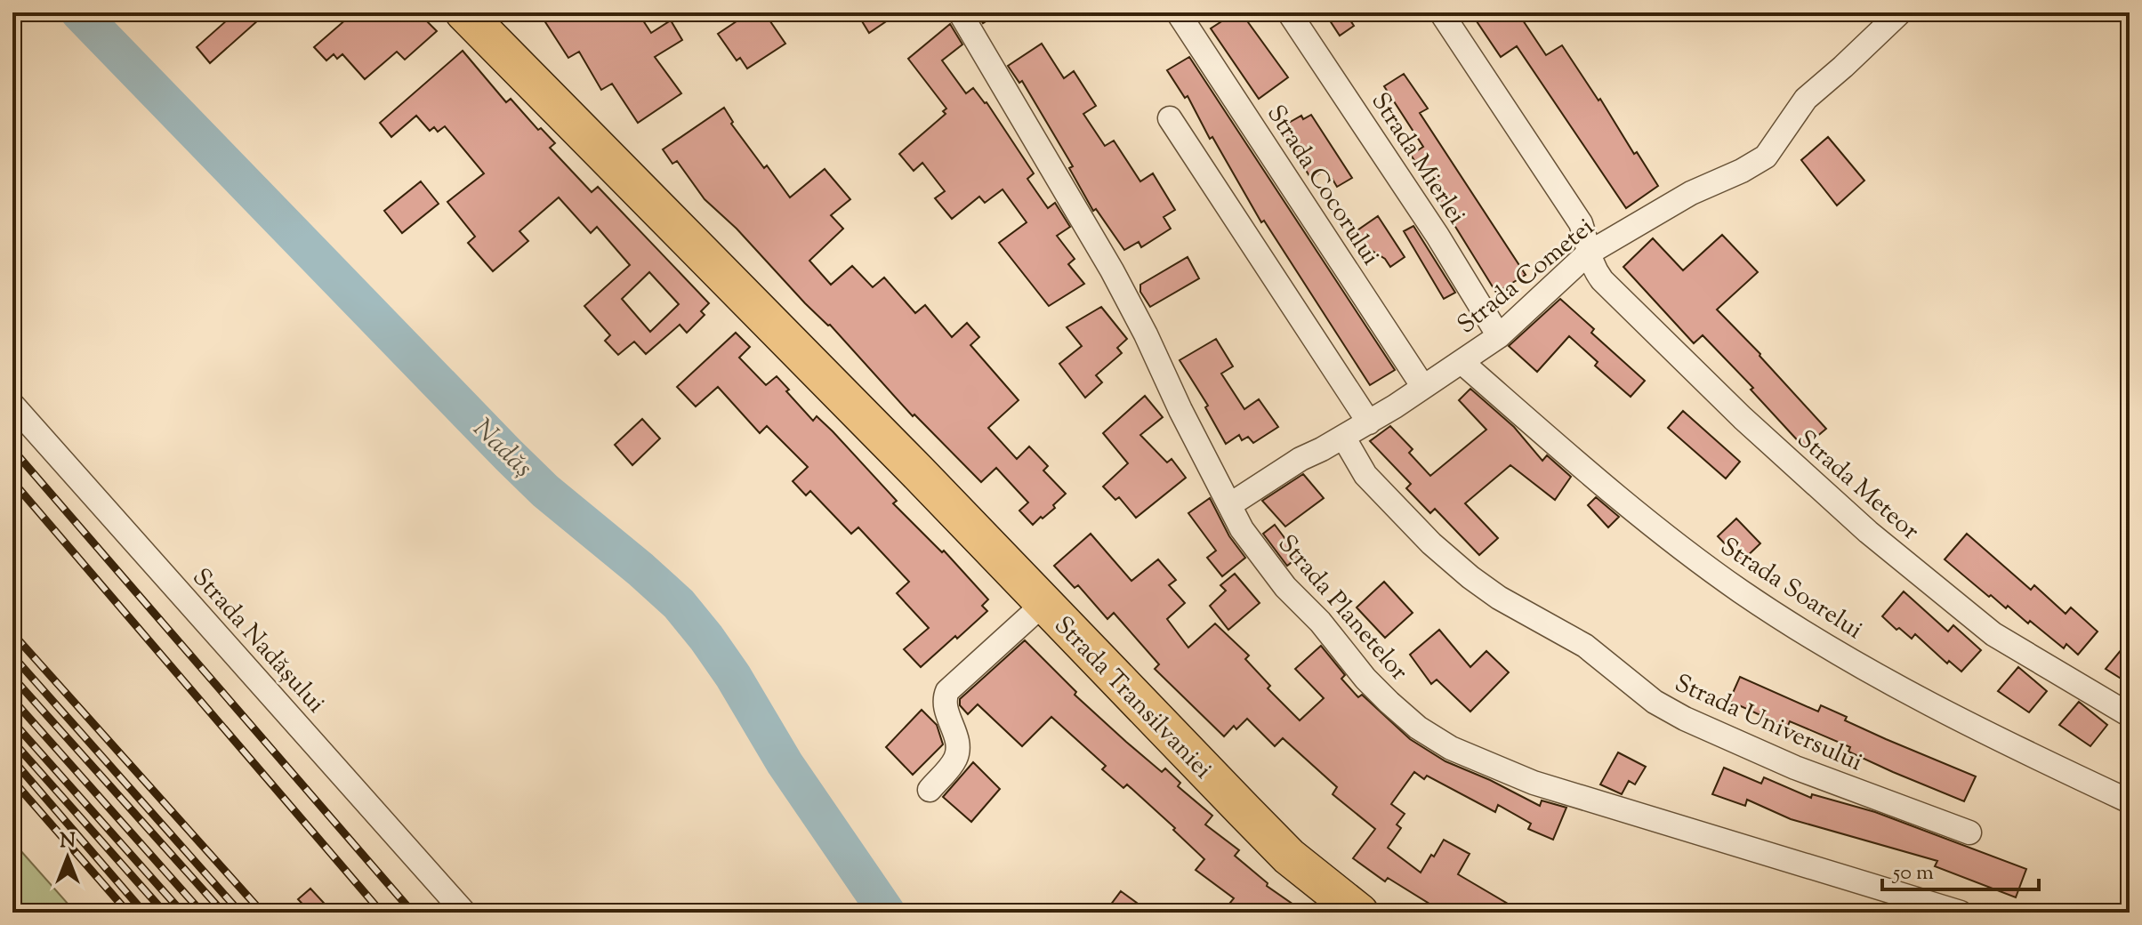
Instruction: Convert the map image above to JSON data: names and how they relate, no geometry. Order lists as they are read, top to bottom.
{
  "streets": {
    "main road": ["Strada Transilvaniei"],
    "street": [
      "Strada Mierlei",
      "Strada Cocorului",
      "Strada Cometei",
      "Strada Meteor",
      "Strada Soarelui",
      "Strada Planetelor",
      "Strada Nadășului",
      "Strada Universului"
    ]
  },
  "crossings": [
    ["Strada Mierlei", "Strada Cometei"],
    ["Strada Cocorului", "Strada Cometei"],
    ["Strada Cometei", "Strada Meteor"],
    ["Strada Cometei", "Strada Soarelui"],
    ["Strada Cometei", "Strada Planetelor"],
    ["Strada Cometei", "Strada Universului"]
  ],
  "water": ["Nadăș"],
  "scale_bar": "50 m",
  "north": "top"
}
